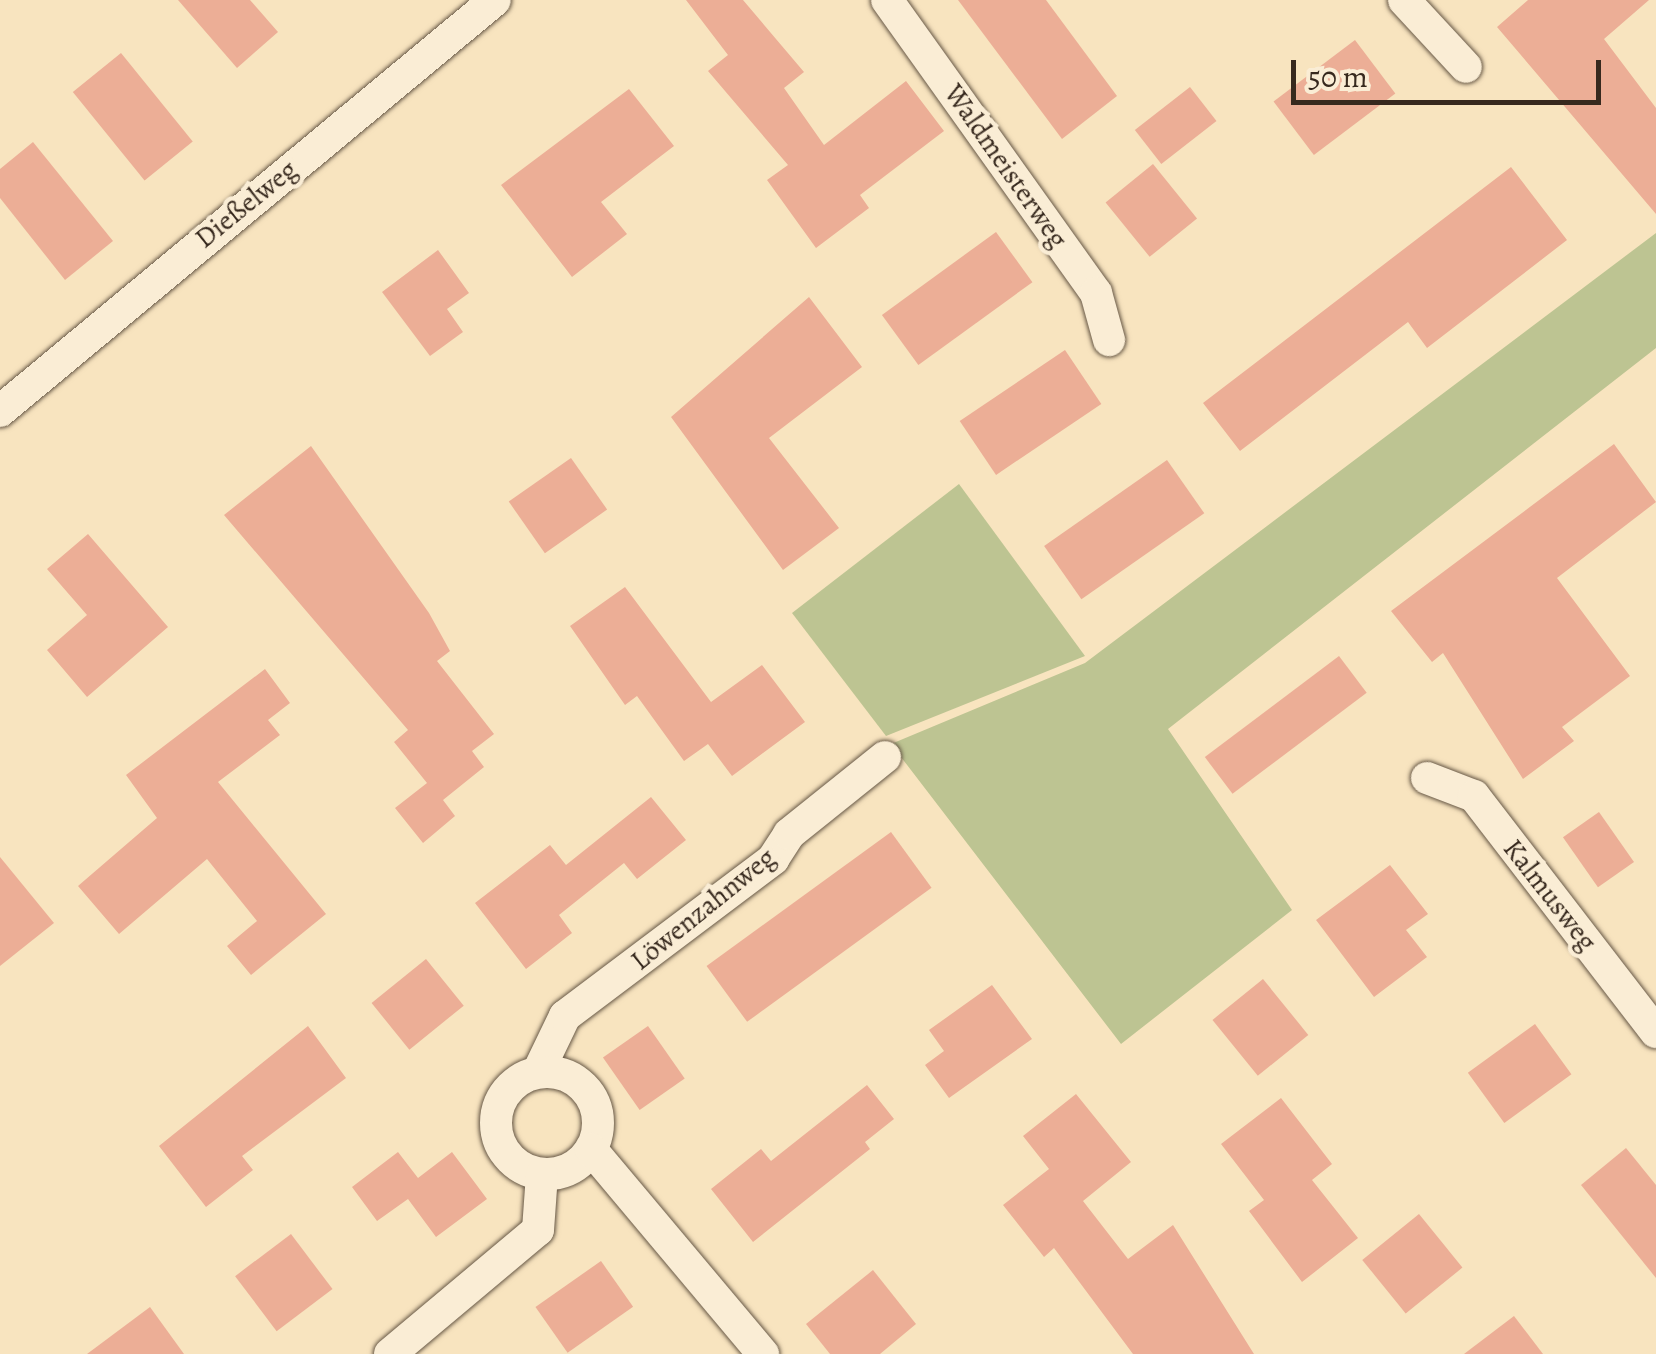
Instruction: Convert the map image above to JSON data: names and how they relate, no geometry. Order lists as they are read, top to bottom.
{
  "streets": {
    "street": [
      "Waldmeisterweg",
      "Dießelweg",
      "Kalmusweg",
      "Löwenzahnweg"
    ]
  },
  "scale_bar": "50 m"
}
